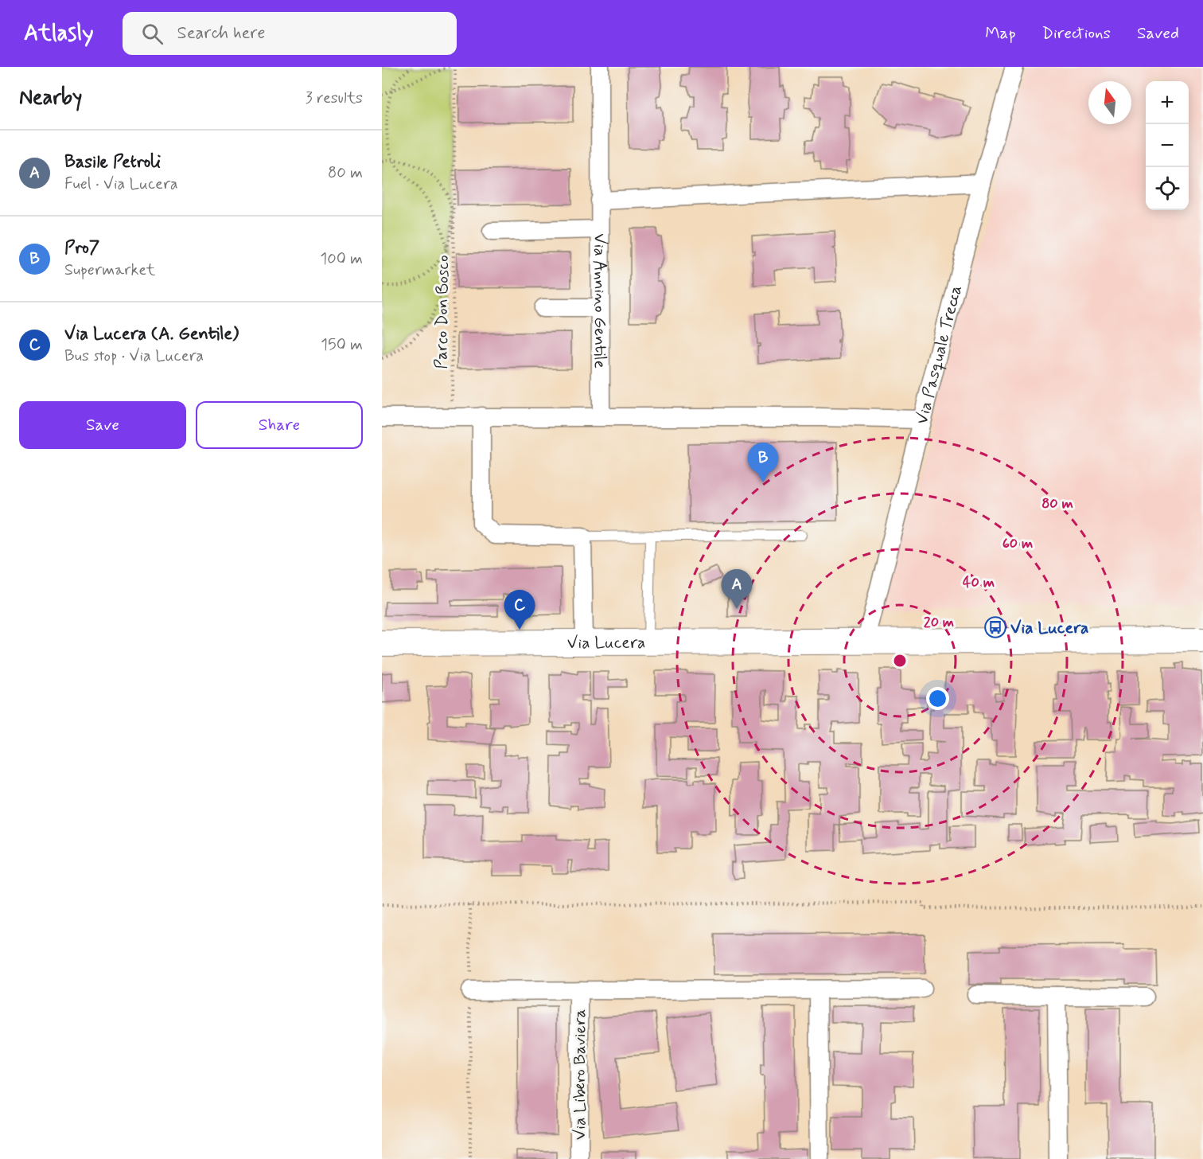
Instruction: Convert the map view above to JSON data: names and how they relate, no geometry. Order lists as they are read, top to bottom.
{
  "streets": {
    "main road": ["Via Lucera"],
    "street": ["Via Annino Gentile", "Via Pasquale Trecca", "Via Libero Baviera"],
    "path": ["Parco Don Bosco"]
  },
  "crossings": [
    ["Via Pasquale Trecca", "Via Lucera"]
  ],
  "places": {
    "bus stop": ["Via Lucera"]
  },
  "north": "top",
  "page": {
    "header": "Atlasly",
    "search": "Search here",
    "nav": ["Map", "Directions", "Saved"],
    "heading": ["Nearby", "3 results"],
    "map_buttons": ["+", "−"],
    "list": [
      {
        "mark": "A",
        "name": "Basile Petroli",
        "note": "Fuel · Via Lucera",
        "value": "80 m"
      },
      {
        "mark": "B",
        "name": "Pro7",
        "note": "Supermarket",
        "value": "100 m"
      },
      {
        "mark": "C",
        "name": "Via Lucera (A. Gentile)",
        "note": "Bus stop · Via Lucera",
        "value": "150 m"
      }
    ],
    "buttons": ["Save", "Share"],
    "pins": ["B", "A", "C"]
  },
  "rings": [
    "80 m",
    "60 m",
    "40 m",
    "20 m"
  ]
}
